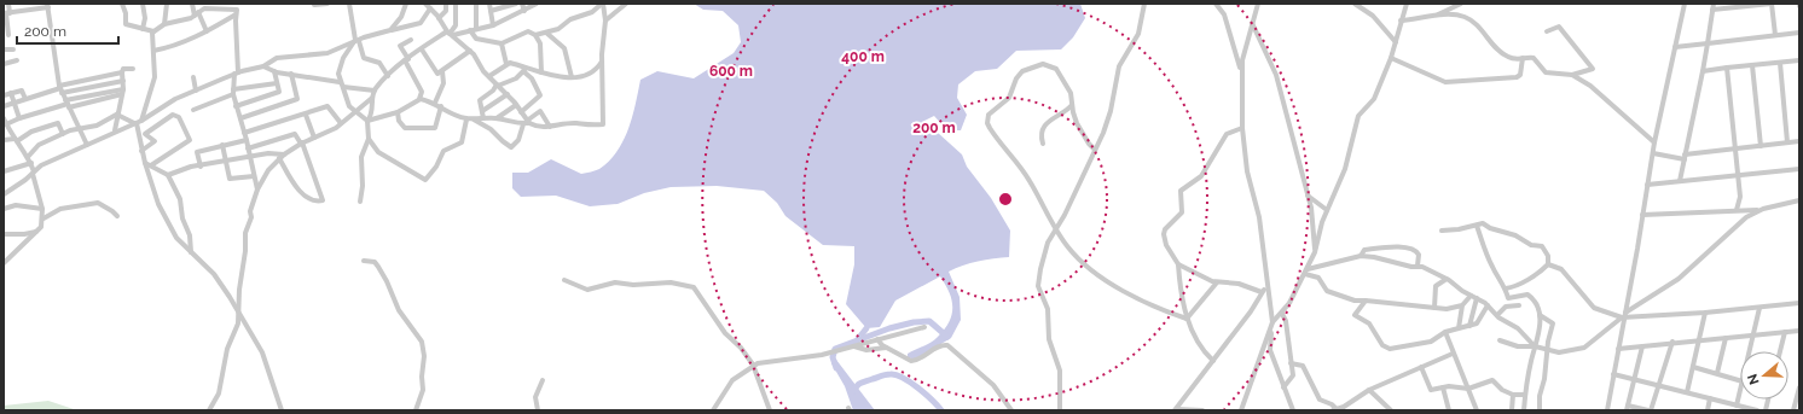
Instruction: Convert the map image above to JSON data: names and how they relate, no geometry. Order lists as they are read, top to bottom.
{
  "scale_bar": "200 m",
  "north": "left",
  "rings": ["400 m", "600 m", "200 m"]
}
